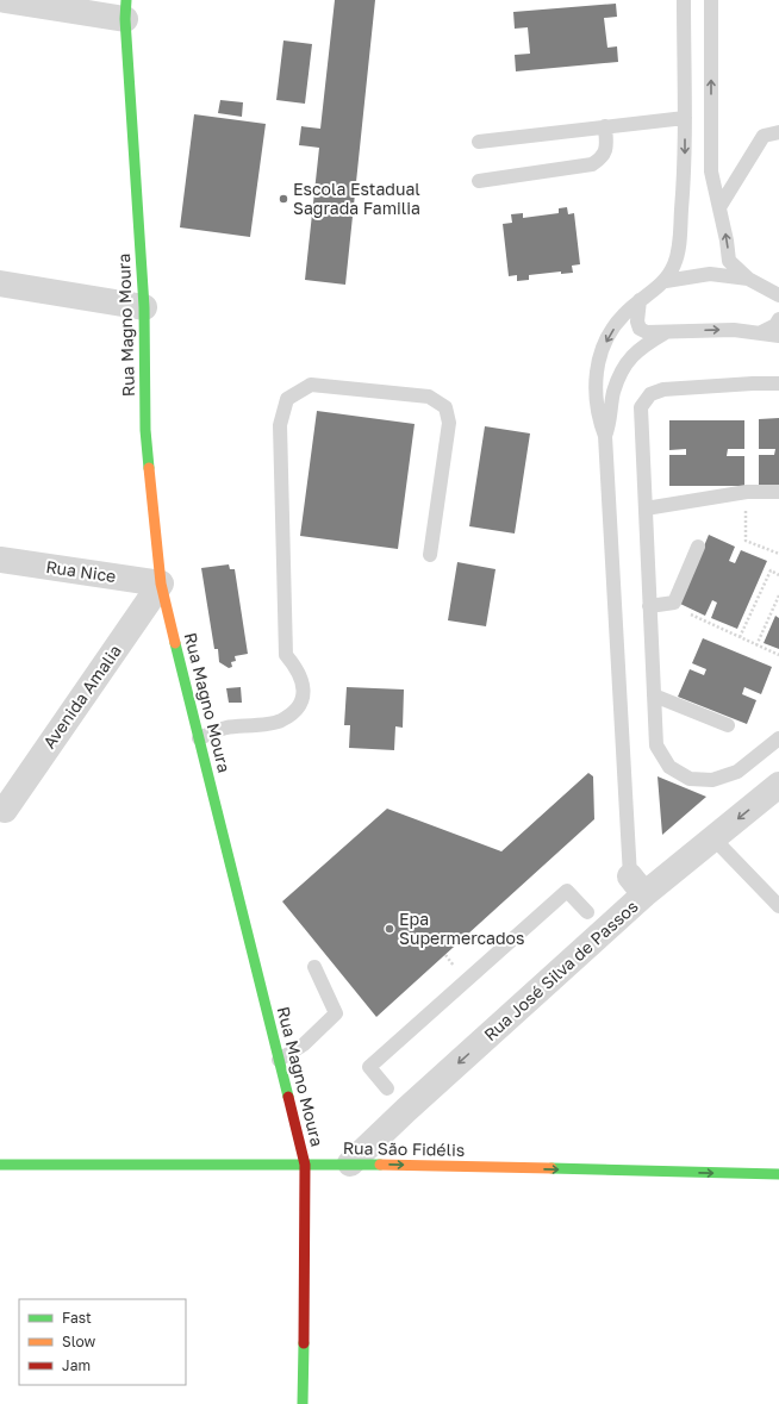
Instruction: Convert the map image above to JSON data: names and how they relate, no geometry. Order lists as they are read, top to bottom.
{
  "streets": {
    "street": [
      "Rua Magno Moura",
      "Rua Nice",
      "Avenida Amalia",
      "Rua José Silva de Passos",
      "Rua São Fidélis"
    ]
  },
  "crossings": [
    ["Rua Magno Moura", "Rua Nice"],
    ["Rua Magno Moura", "Avenida Amalia"],
    ["Rua Magno Moura", "Rua São Fidélis"],
    ["Rua Nice", "Avenida Amalia"],
    ["Rua José Silva de Passos", "Rua São Fidélis"]
  ],
  "one_way": ["Rua José Silva de Passos", "Rua São Fidélis"],
  "places": ["Escola Estadual Sagrada Familia", "Epa Supermercados"],
  "legend": ["Fast", "Slow", "Jam"]
}
